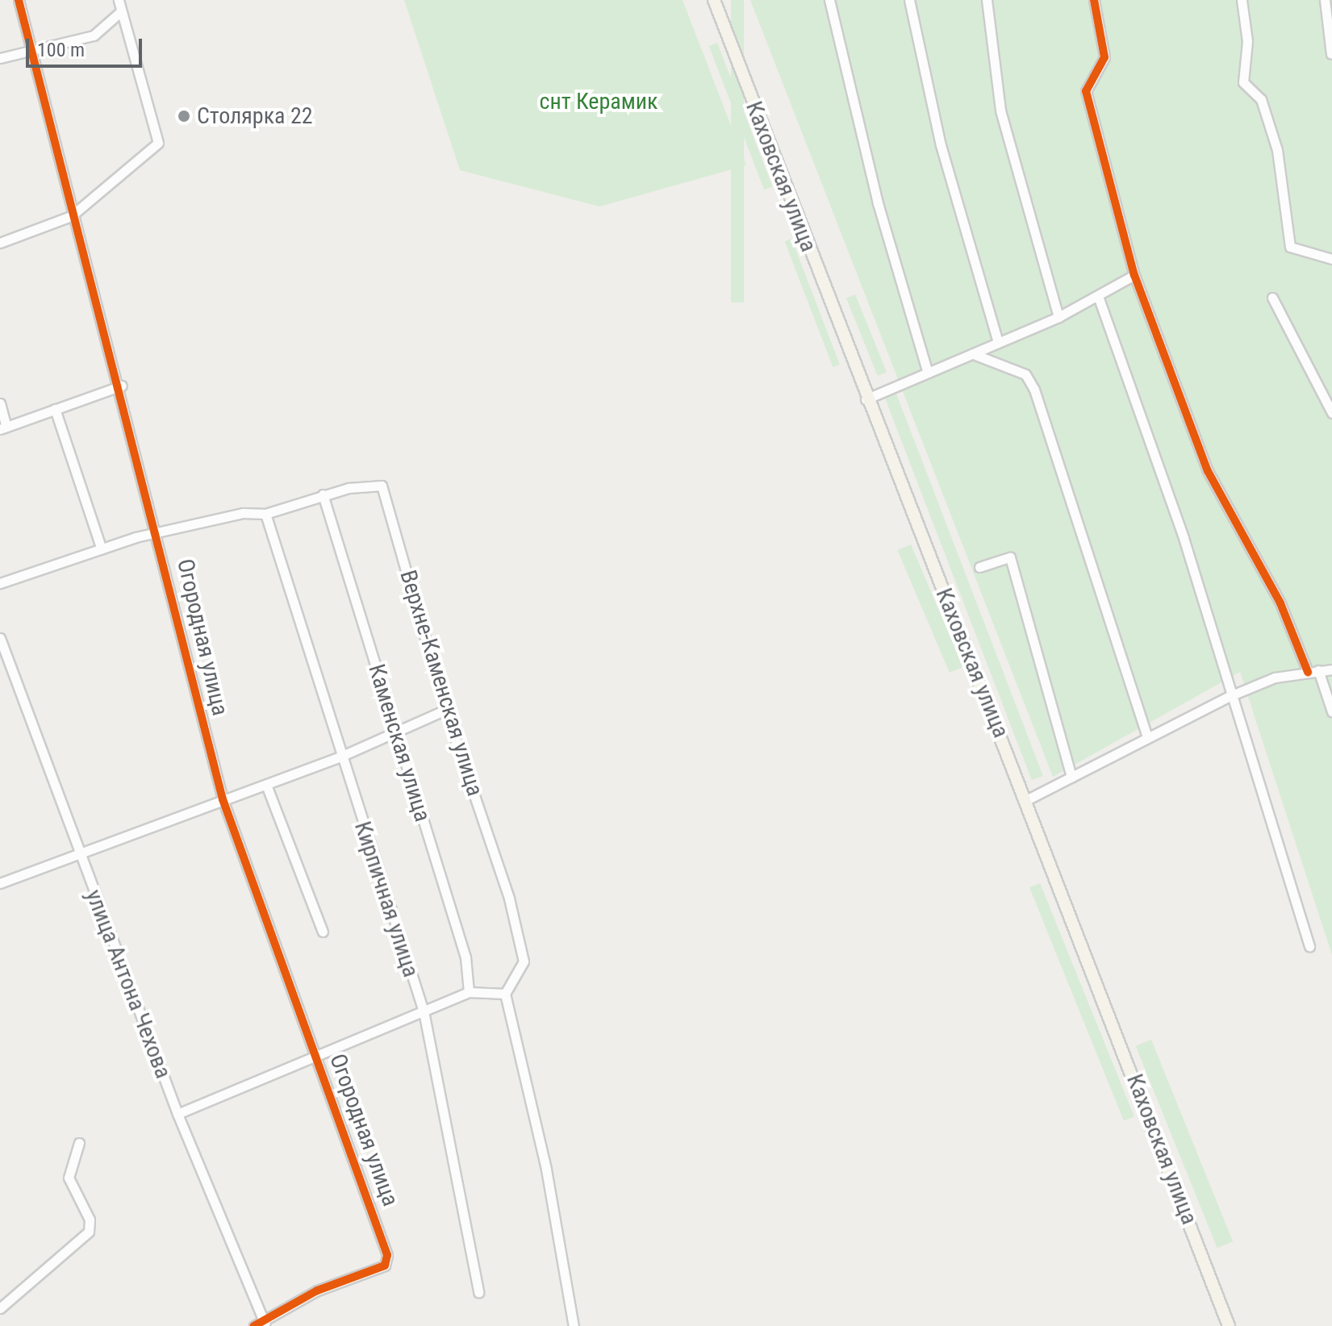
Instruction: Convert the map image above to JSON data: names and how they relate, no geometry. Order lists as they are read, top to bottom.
{
  "streets": {
    "main road": ["Каховская улица"],
    "street": [
      "Огородная улица",
      "Верхне-Каменская улица",
      "Каменская улица",
      "Кирпичная улица",
      "улица Антона Чехова"
    ]
  },
  "crossings": [
    ["Огородная улица", "Верхне-Каменская улица"],
    ["Огородная улица", "улица Антона Чехова"],
    ["Верхне-Каменская улица", "Каменская улица"],
    ["Верхне-Каменская улица", "Кирпичная улица"]
  ],
  "parks": ["снт Керамик"],
  "places": ["Столярка 22"],
  "scale_bar": "100 m"
}
